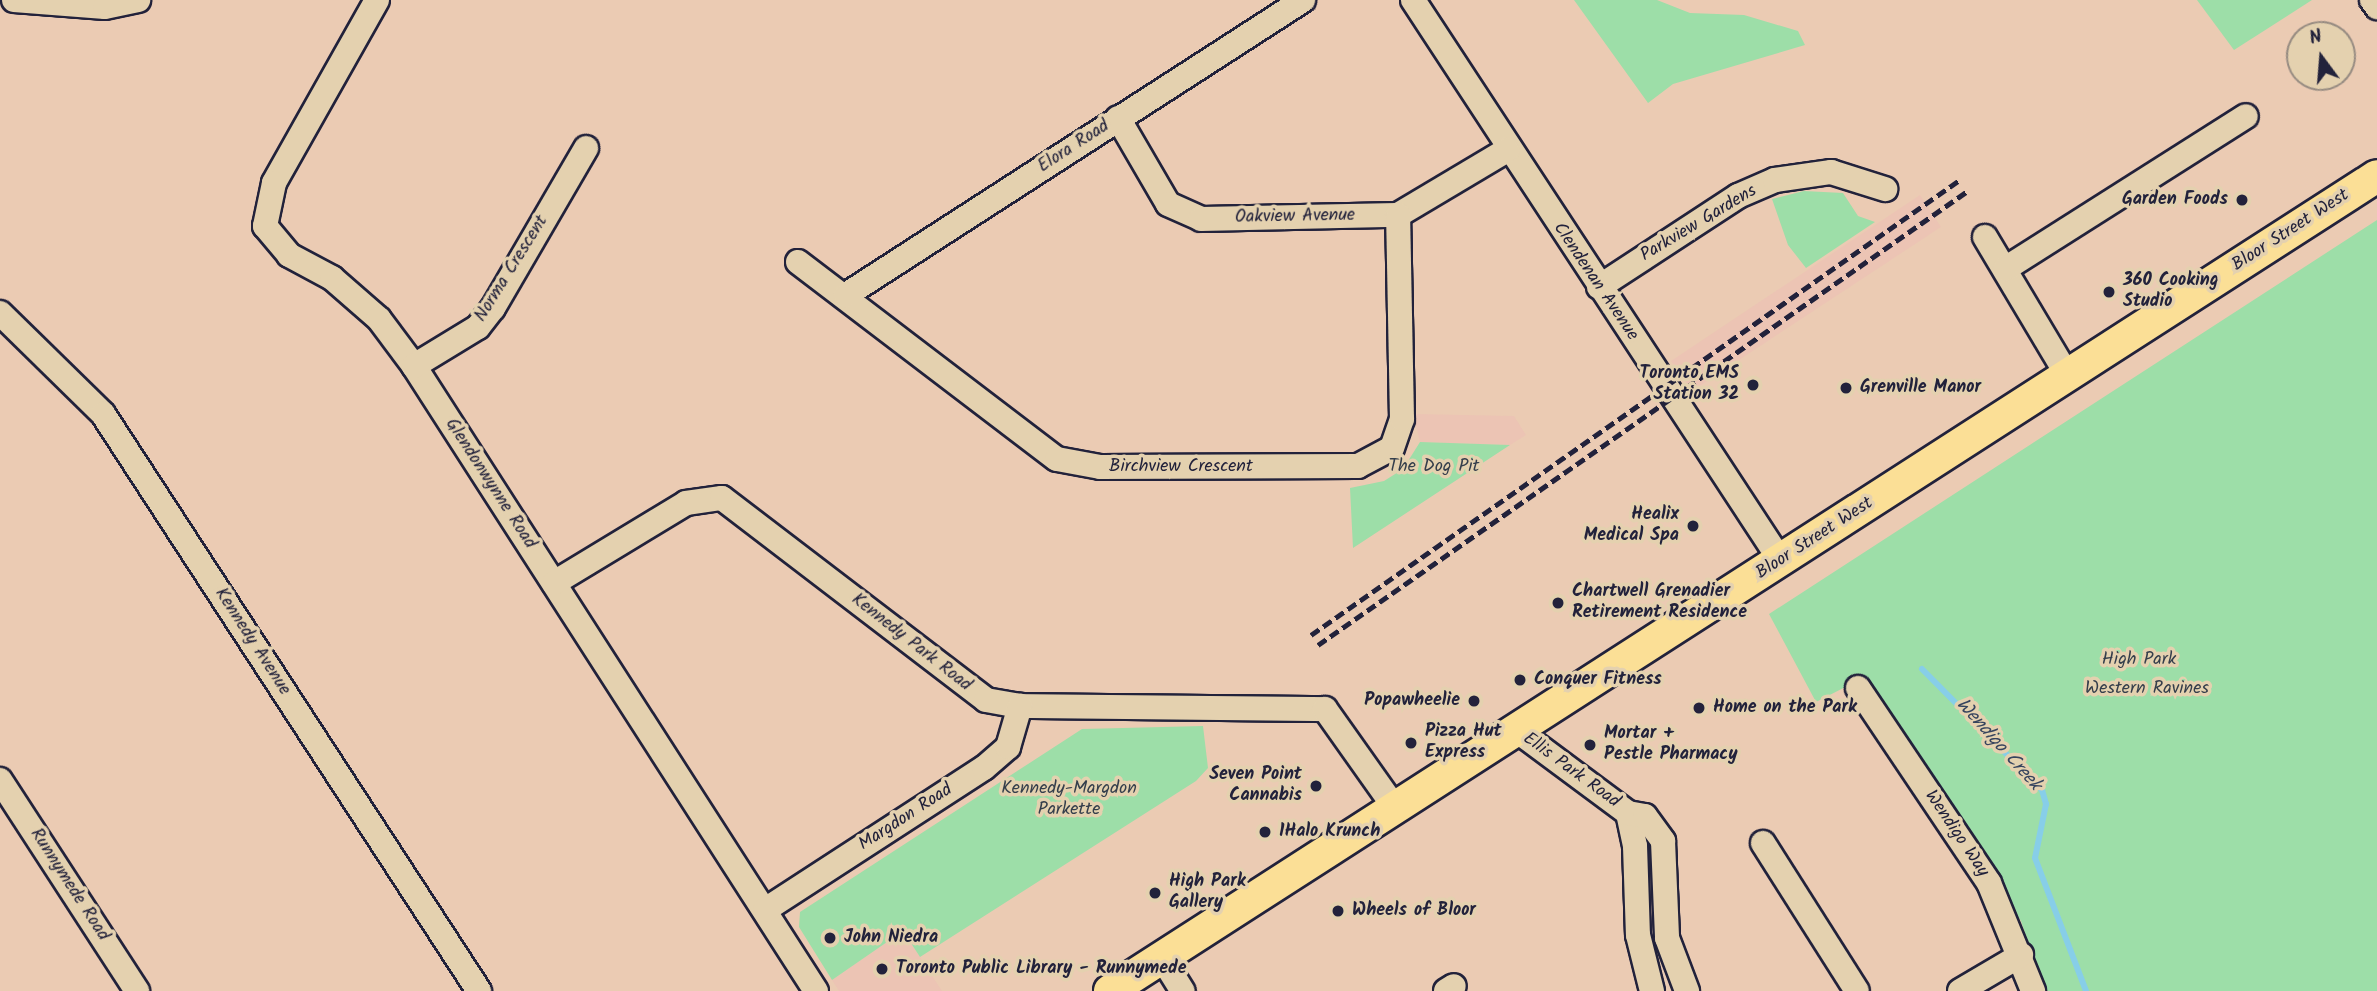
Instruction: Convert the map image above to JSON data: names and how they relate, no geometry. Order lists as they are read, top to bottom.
{
  "streets": {
    "main road": ["Bloor Street West"],
    "street": [
      "Elora Road",
      "Oakview Avenue",
      "Parkview Gardens",
      "Norma Crescent",
      "Clendenan Avenue",
      "Birchview Crescent",
      "Glendonwynne Road",
      "Kennedy Avenue",
      "Kennedy Park Road",
      "Ellis Park Road",
      "Margdon Road",
      "Wendigo Way",
      "Runnymede Road"
    ]
  },
  "crossings": [
    ["Elora Road", "Oakview Avenue"],
    ["Elora Road", "Birchview Crescent"],
    ["Oakview Avenue", "Birchview Crescent"],
    ["Parkview Gardens", "Clendenan Avenue"],
    ["Bloor Street West", "Clendenan Avenue"],
    ["Bloor Street West", "Kennedy Park Road"],
    ["Bloor Street West", "Ellis Park Road"],
    ["Norma Crescent", "Glendonwynne Road"],
    ["Glendonwynne Road", "Kennedy Park Road"],
    ["Glendonwynne Road", "Margdon Road"],
    ["Kennedy Park Road", "Margdon Road"]
  ],
  "water": ["Wendigo Creek"],
  "parks": [
    "The Dog Pit",
    "High Park",
    "Western Ravines",
    "Kennedy-Margdon Parkette"
  ],
  "places": [
    "Garden Foods",
    "360 Cooking Studio",
    "Toronto EMS Station 32",
    "Grenville Manor",
    "Healix Medical Spa",
    "Chartwell Grenadier Retirement Residence",
    "Conquer Fitness",
    "Popawheelie",
    "Home on the Park",
    "Pizza Hut Express",
    "Mortar + Pestle Pharmacy",
    "Seven Point Cannabis",
    "1Halo Krunch",
    "High Park Gallery",
    "Wheels of Bloor",
    "John Niedra",
    "Toronto Public Library - Runnymede"
  ],
  "north": "top"
}
